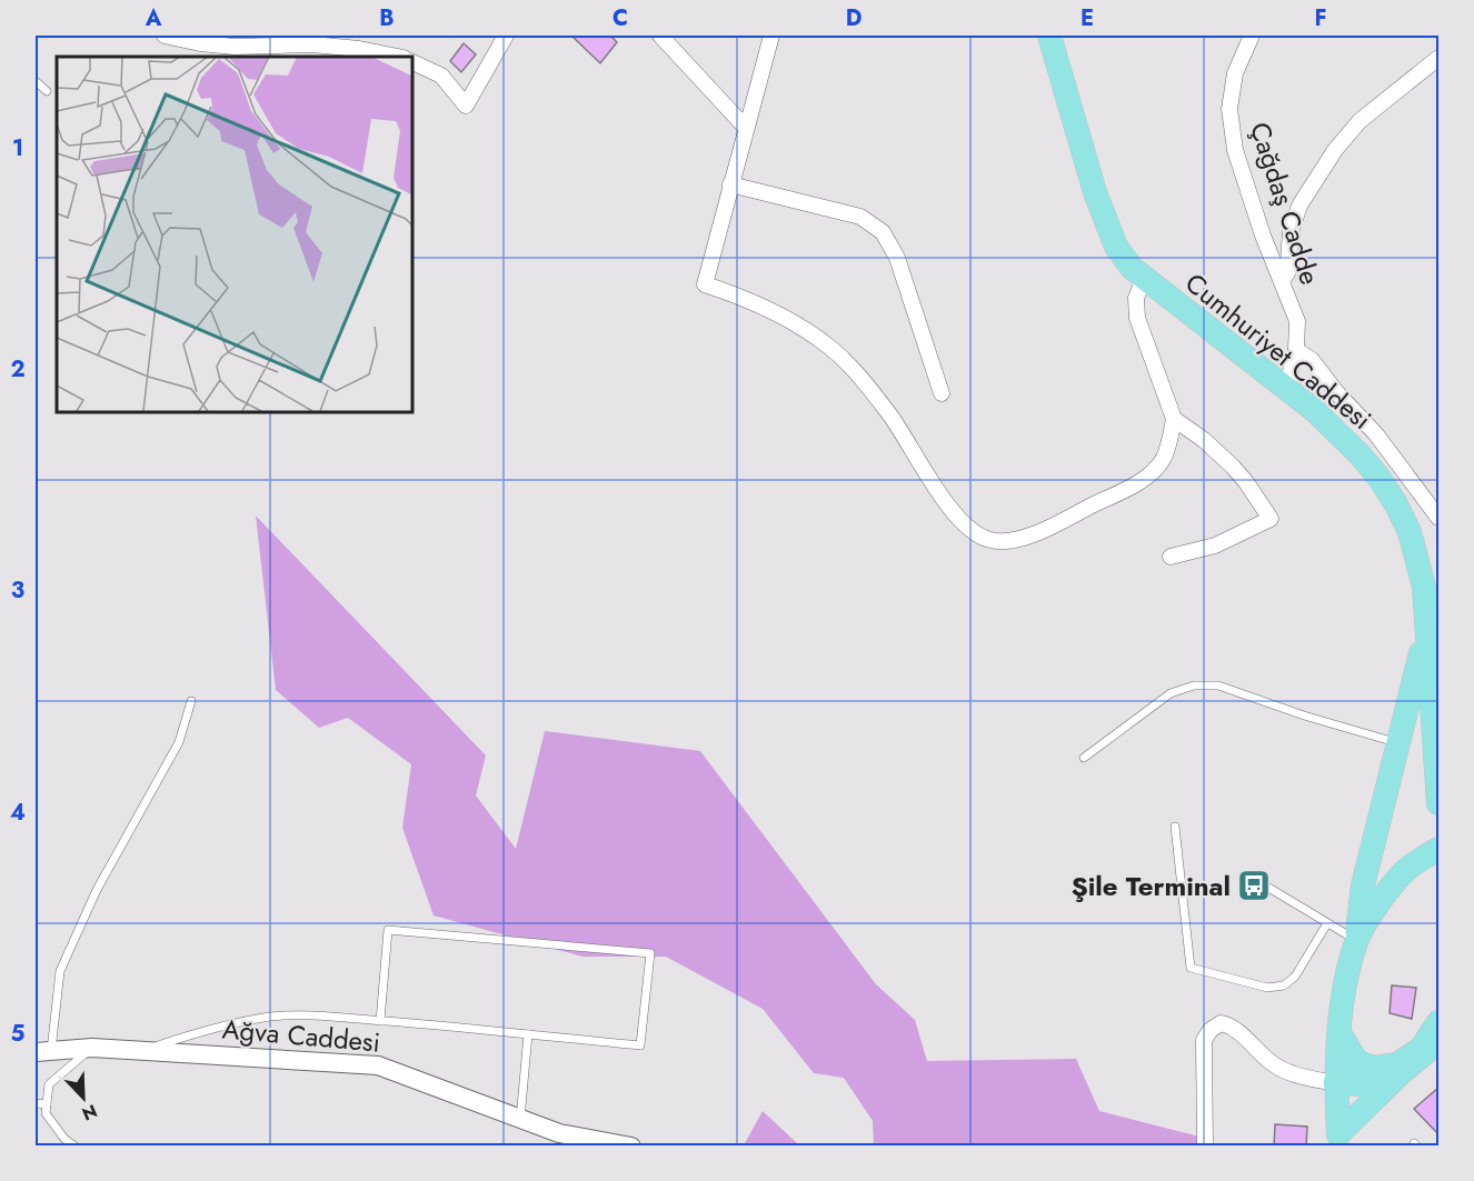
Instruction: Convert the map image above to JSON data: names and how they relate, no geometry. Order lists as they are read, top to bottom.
{
  "streets": {
    "main road": ["Cumhuriyet Caddesi"],
    "street": ["Çağdaş Cadde", "Ağva Caddesi"]
  },
  "crossings": [
    ["Çağdaş Cadde", "Cumhuriyet Caddesi"]
  ],
  "places": {
    "bus stop": ["Şile Terminal"]
  },
  "north": "bottom right",
  "grid": {
    "columns": [
      "A",
      "B",
      "C",
      "D",
      "E",
      "F"
    ],
    "rows": [
      "1",
      "2",
      "3",
      "4",
      "5"
    ]
  }
}
